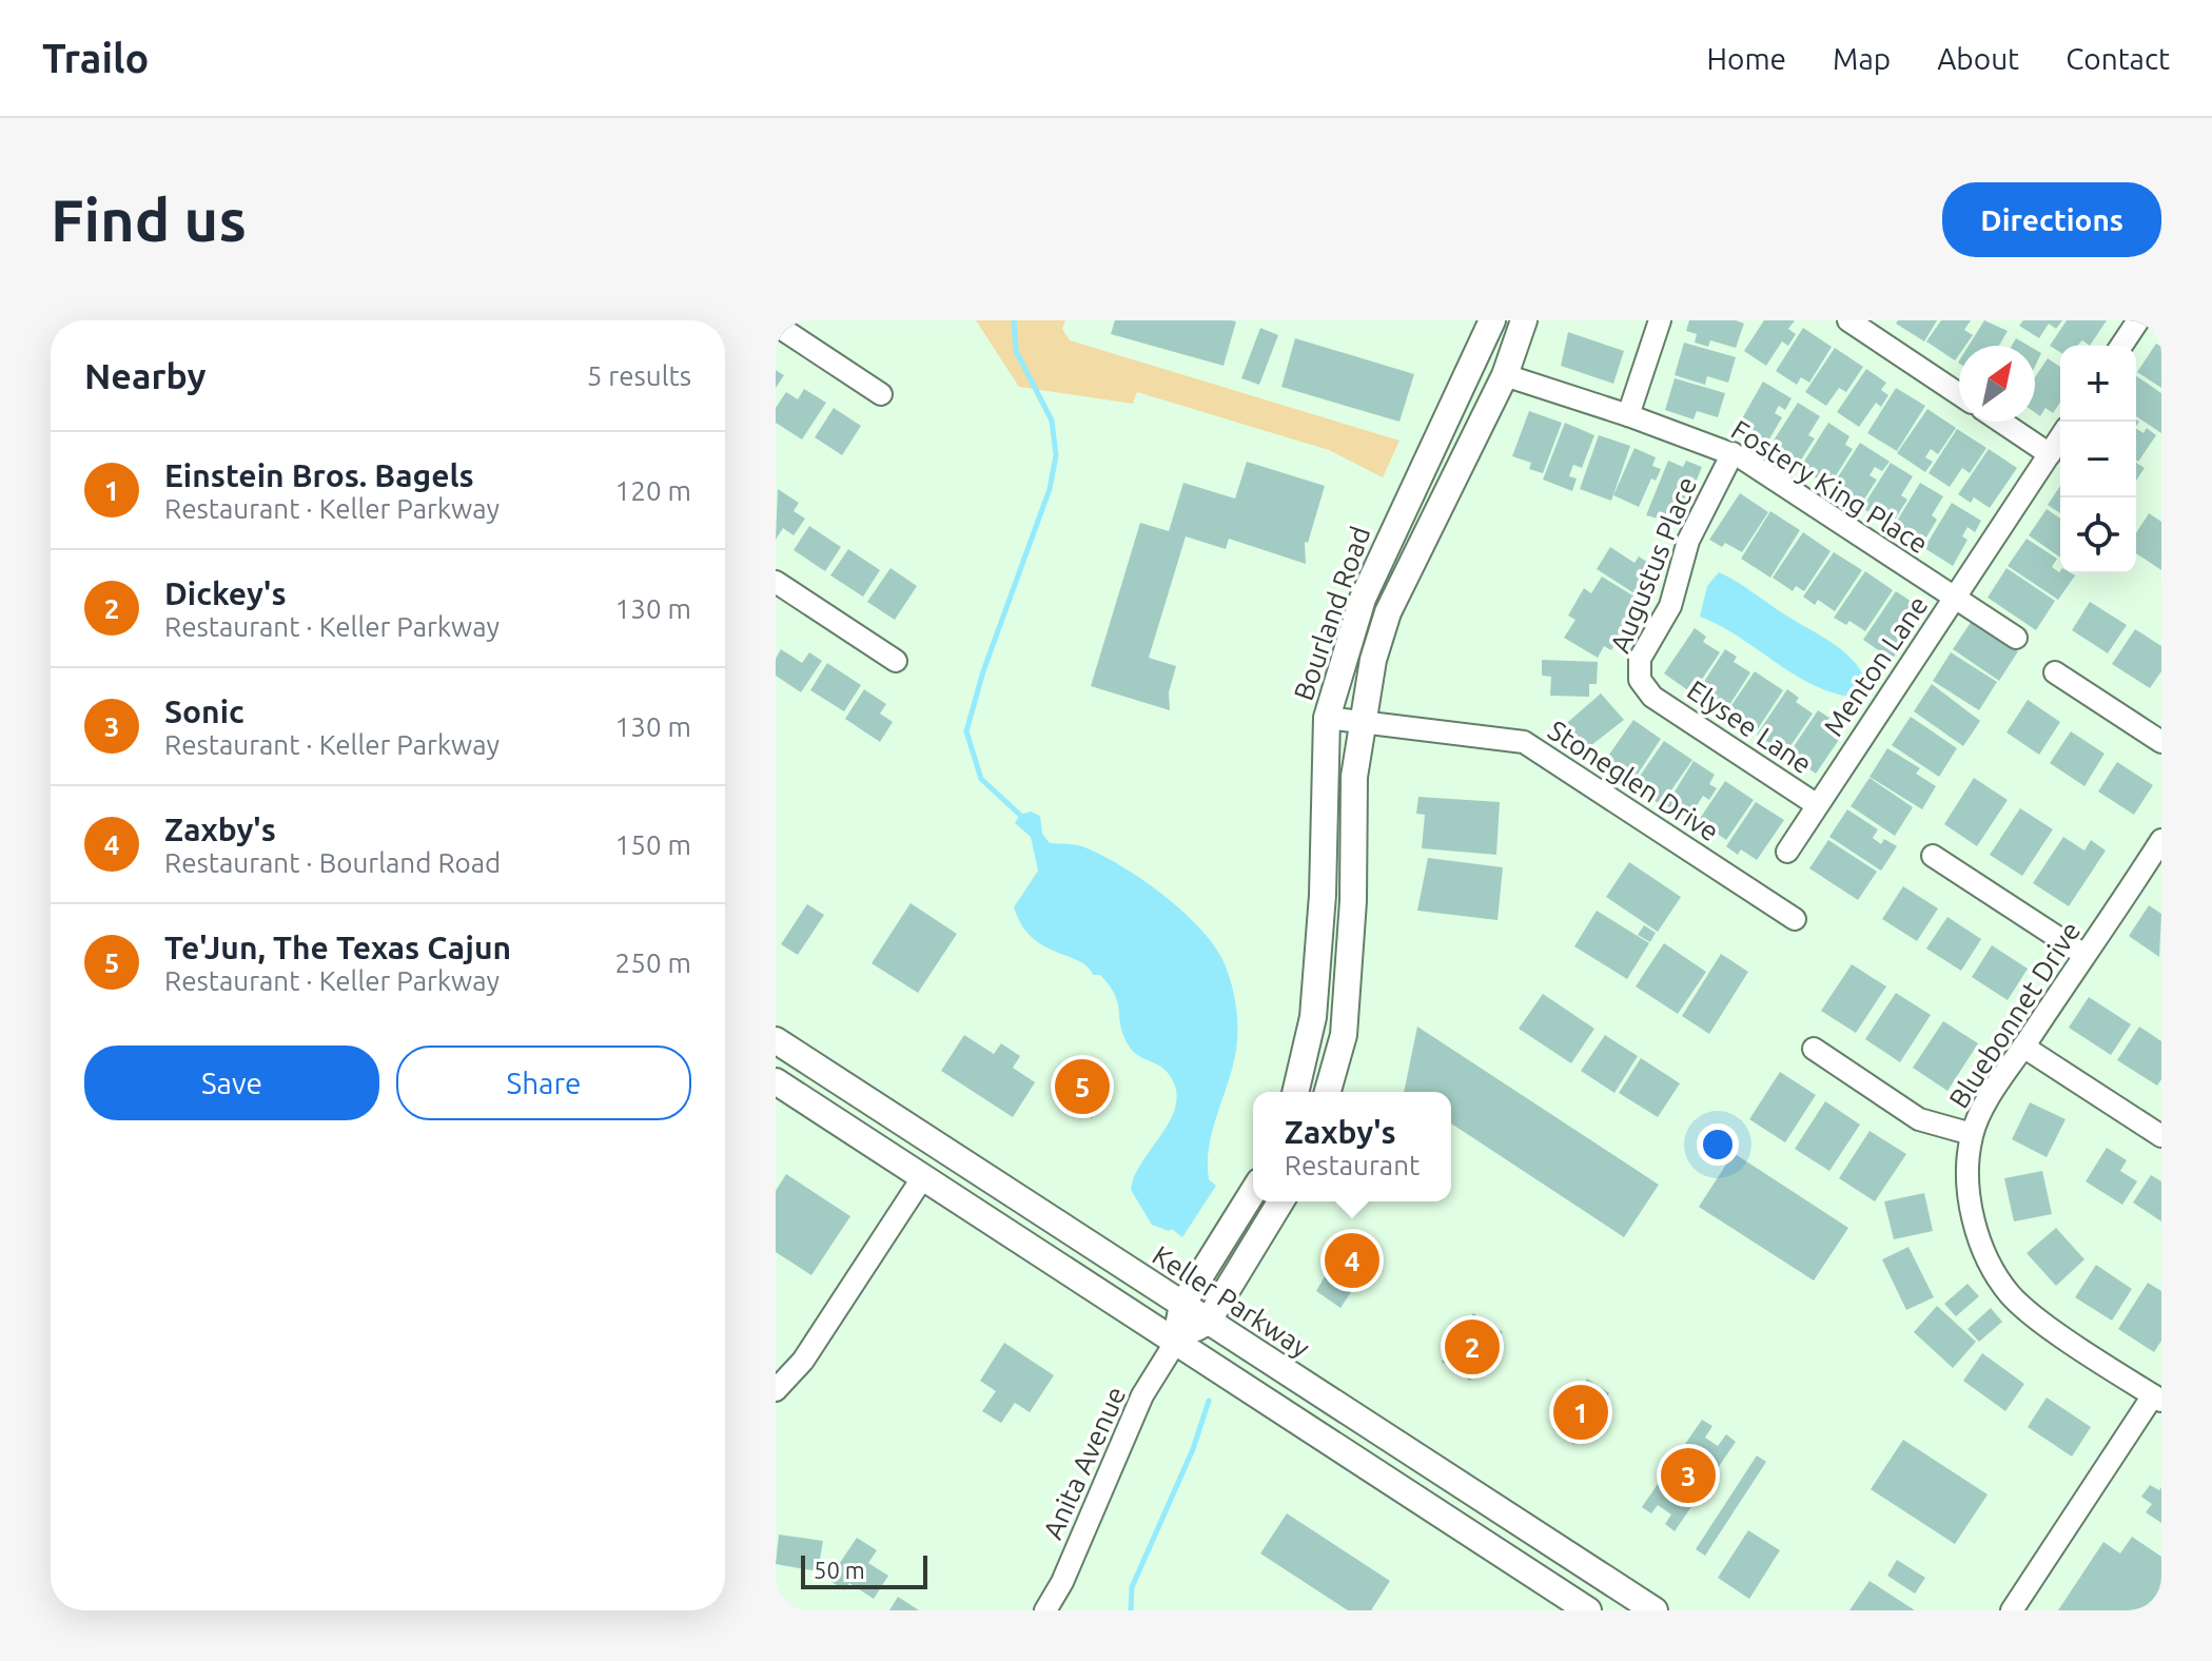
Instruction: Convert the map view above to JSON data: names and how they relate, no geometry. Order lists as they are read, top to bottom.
{
  "streets": {
    "main road": ["Bourland Road", "Keller Parkway"],
    "street": [
      "Fostery King Place",
      "Augustus Place",
      "Menton Lane",
      "Elysee Lane",
      "Stoneglen Drive",
      "Bluebonnet Drive",
      "Anita Avenue"
    ]
  },
  "crossings": [
    ["Fostery King Place", "Augustus Place"],
    ["Fostery King Place", "Bourland Road"],
    ["Fostery King Place", "Menton Lane"],
    ["Augustus Place", "Elysee Lane"],
    ["Bourland Road", "Stoneglen Drive"],
    ["Menton Lane", "Elysee Lane"]
  ],
  "scale_bar": "50 m",
  "north": "top right",
  "page": {
    "header": "Trailo",
    "nav": [
      "Home",
      "Map",
      "About",
      "Contact"
    ],
    "buttons": [
      "Directions",
      ["Save", "Share"]
    ],
    "title": "Find us",
    "heading": ["Nearby", "5 results"],
    "map_buttons": ["+", "−"],
    "list": [
      {
        "mark": "1",
        "name": "Einstein Bros. Bagels",
        "note": "Restaurant · Keller Parkway",
        "value": "120 m"
      },
      {
        "mark": "2",
        "name": "Dickey's",
        "note": "Restaurant · Keller Parkway",
        "value": "130 m"
      },
      {
        "mark": "3",
        "name": "Sonic",
        "note": "Restaurant · Keller Parkway",
        "value": "130 m"
      },
      {
        "mark": "4",
        "name": "Zaxby's",
        "note": "Restaurant · Bourland Road",
        "value": "150 m"
      },
      {
        "mark": "5",
        "name": "Te'Jun, The Texas Cajun",
        "note": "Restaurant · Keller Parkway",
        "value": "250 m"
      }
    ],
    "pins": [
      "5",
      "4",
      "2",
      "1",
      "3"
    ],
    "popup": ["Zaxby's", "Restaurant"],
    "scale": "50 m"
  }
}
